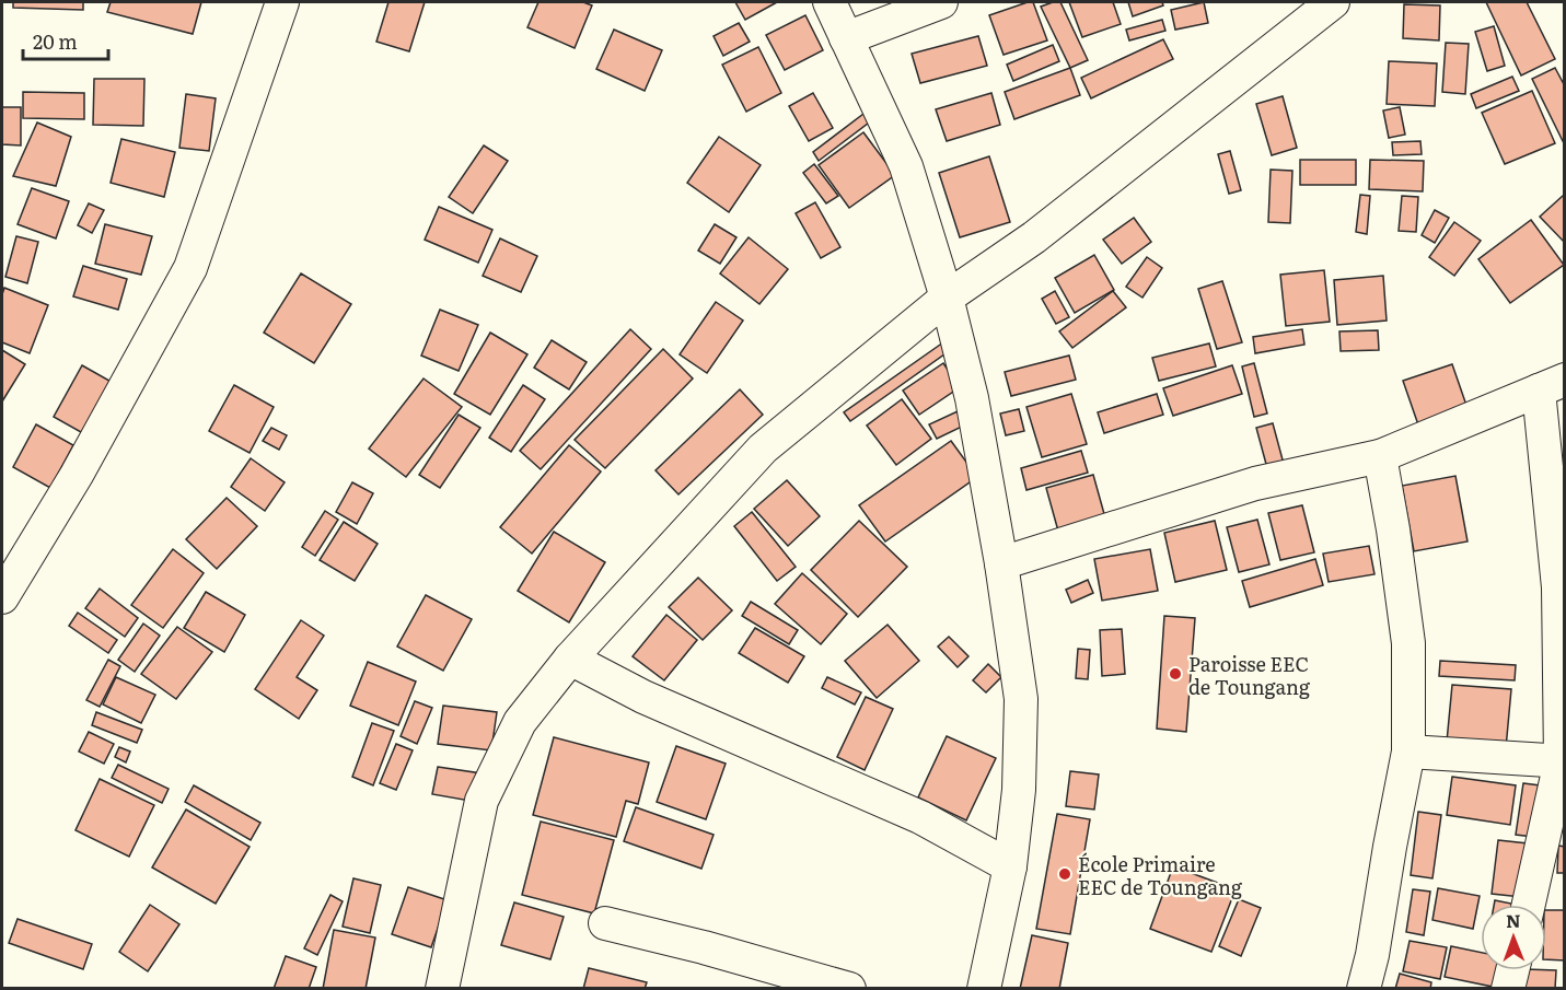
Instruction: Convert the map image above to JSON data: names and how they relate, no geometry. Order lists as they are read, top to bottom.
{
  "places": ["Paroisse EEC de Toungang", "École Primaire EEC de Toungang"],
  "scale_bar": "20 m",
  "north": "top"
}
